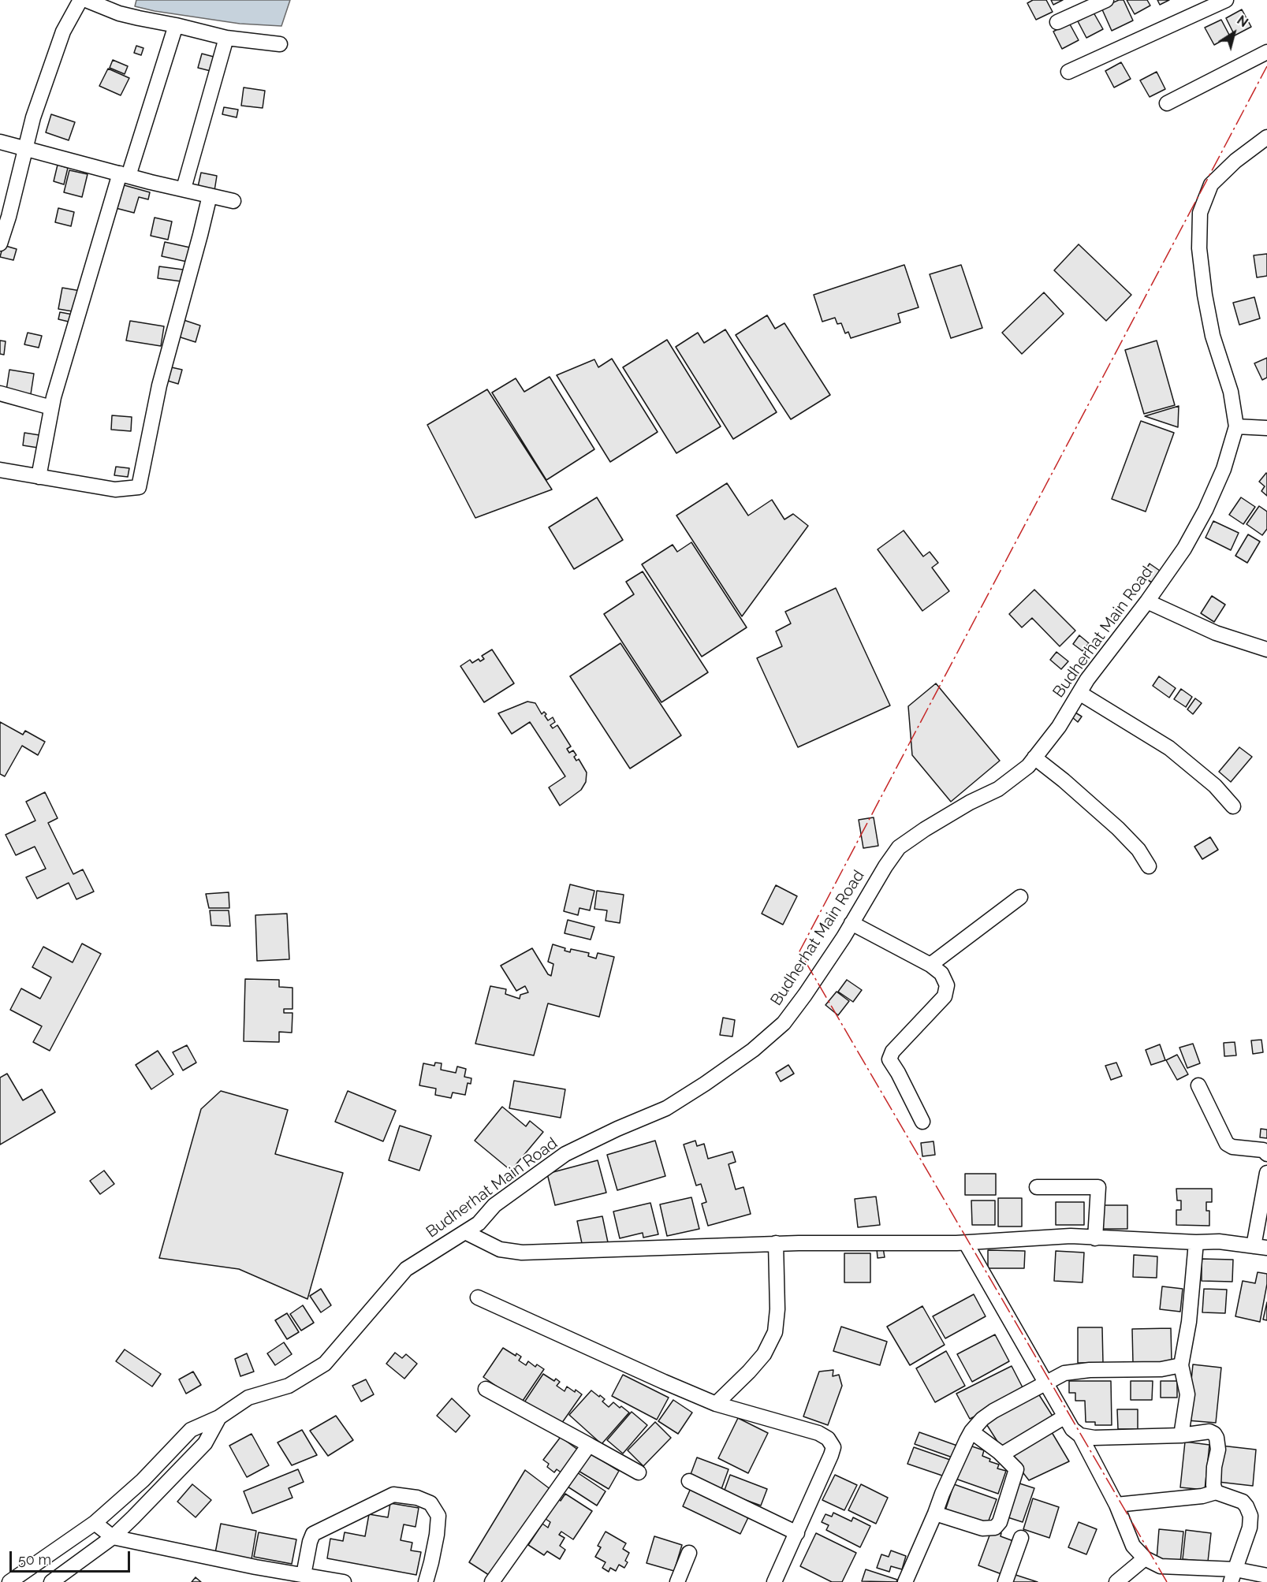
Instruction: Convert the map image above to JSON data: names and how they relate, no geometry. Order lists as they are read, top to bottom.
{
  "streets": {
    "street": ["Budherhat Main Road"]
  },
  "scale_bar": "50 m",
  "north": "top right"
}
